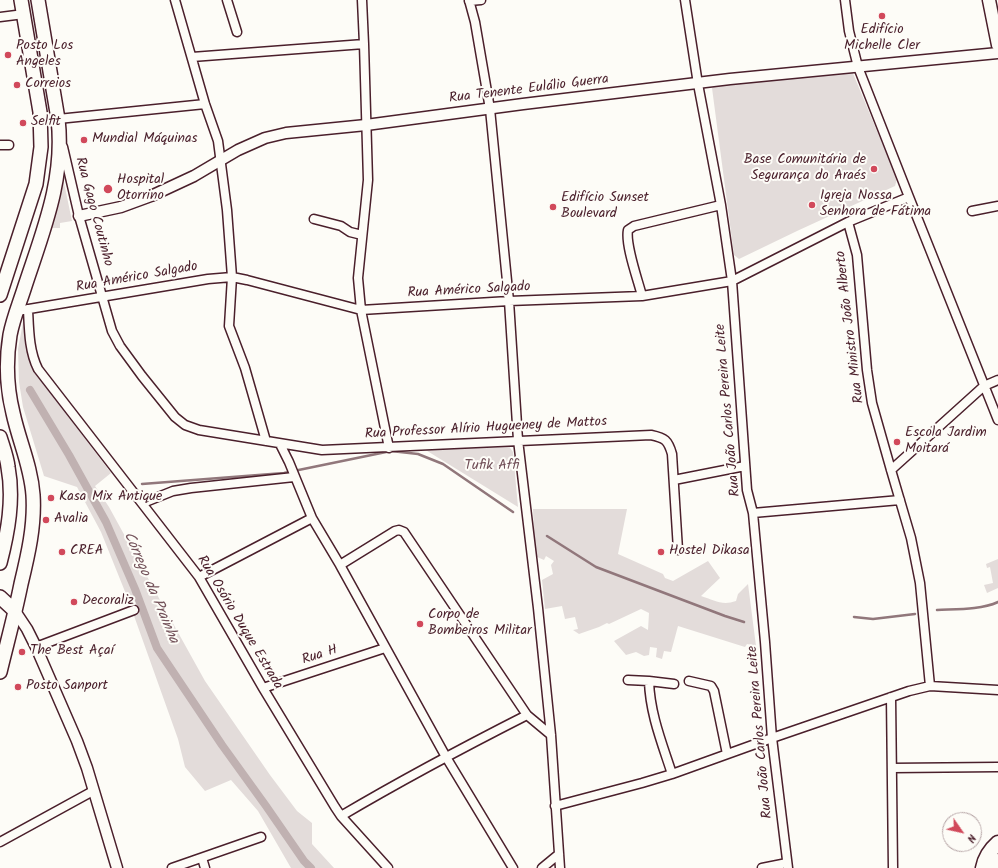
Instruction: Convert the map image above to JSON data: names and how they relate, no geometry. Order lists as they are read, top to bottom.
{
  "streets": {
    "street": [
      "Rua Tenente Eulálio Guerra",
      "Rua Gago Coutinho",
      "Rua Américo Salgado",
      "Rua Ministro João Alberto",
      "Rua João Carlos Pereira Leite",
      "Rua Professor Alírio Hugueney de Mattos",
      "Rua Osório Duque Estrada",
      "Rua H"
    ]
  },
  "crossings": [
    ["Rua Tenente Eulálio Guerra", "Rua Gago Coutinho"],
    ["Rua Tenente Eulálio Guerra", "Rua João Carlos Pereira Leite"],
    ["Rua Gago Coutinho", "Rua Américo Salgado"],
    ["Rua Gago Coutinho", "Rua Professor Alírio Hugueney de Mattos"],
    ["Rua Américo Salgado", "Rua Ministro João Alberto"],
    ["Rua Américo Salgado", "Rua João Carlos Pereira Leite"],
    ["Rua Américo Salgado", "Rua Osório Duque Estrada"],
    ["Rua Osório Duque Estrada", "Rua H"]
  ],
  "water": ["Córrego da Prainha"],
  "parks": ["Tufik Affi"],
  "places": [
    "Edifício Michelle Cler",
    "Posto Los Angeles",
    "Correios",
    "Selfit",
    "Mundial Máquinas",
    "Base Comunitária de Segurança do Araés",
    "Hospital Otorrino",
    "Igreja Nossa Senhora de Fátima",
    "Edifício Sunset Boulevard",
    "Escola Jardim Moitará",
    "Kasa Mix Antique",
    "Avalia",
    "CREA",
    "Hostel Dikasa",
    "Decoraliz",
    "Corpo de Bombeiros Militar",
    "The Best Açaí",
    "Posto Sanport"
  ],
  "north": "bottom right"
}
